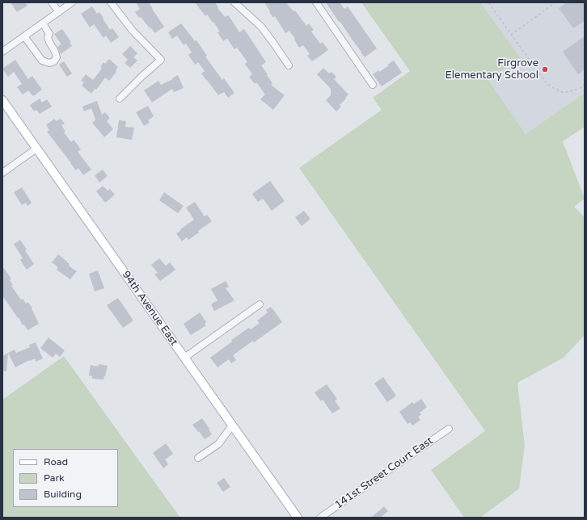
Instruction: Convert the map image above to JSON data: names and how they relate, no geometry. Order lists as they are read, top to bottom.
{
  "streets": {
    "main road": ["94th Avenue East"],
    "street": ["141st Street Court East"]
  },
  "places": ["Firgrove Elementary School"],
  "legend": ["Road", "Park", "Building"]
}
